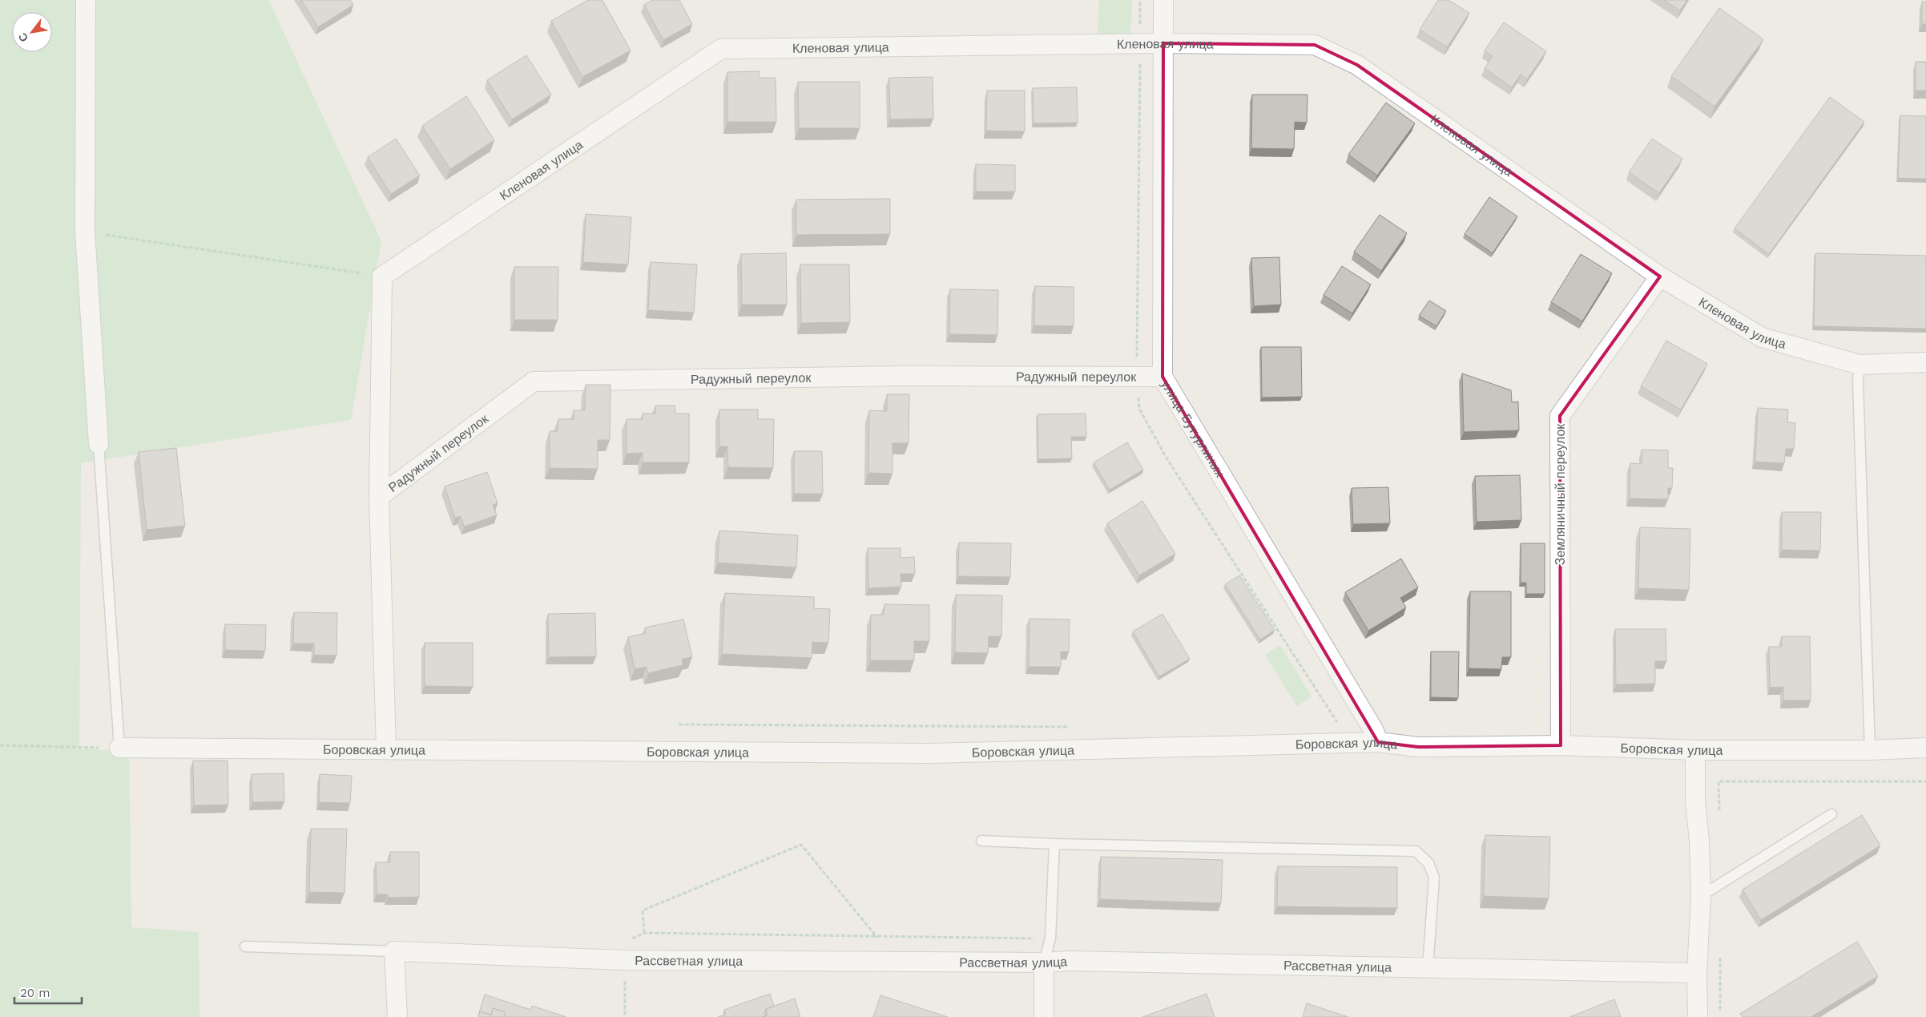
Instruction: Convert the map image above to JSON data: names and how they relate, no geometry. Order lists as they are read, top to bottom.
{
  "streets": {
    "street": [
      "Кленовая улица",
      "Радужный переулок",
      "улица Бутурлиных",
      "Земляничный переулок",
      "Боровская улица",
      "Рассветная улица"
    ]
  },
  "crossings": [
    ["Кленовая улица", "улица Бутурлиных"],
    ["Кленовая улица", "Земляничный переулок"],
    ["Радужный переулок", "улица Бутурлиных"],
    ["улица Бутурлиных", "Боровская улица"],
    ["Земляничный переулок", "Боровская улица"]
  ],
  "scale_bar": "20 m",
  "north": "bottom left"
}
